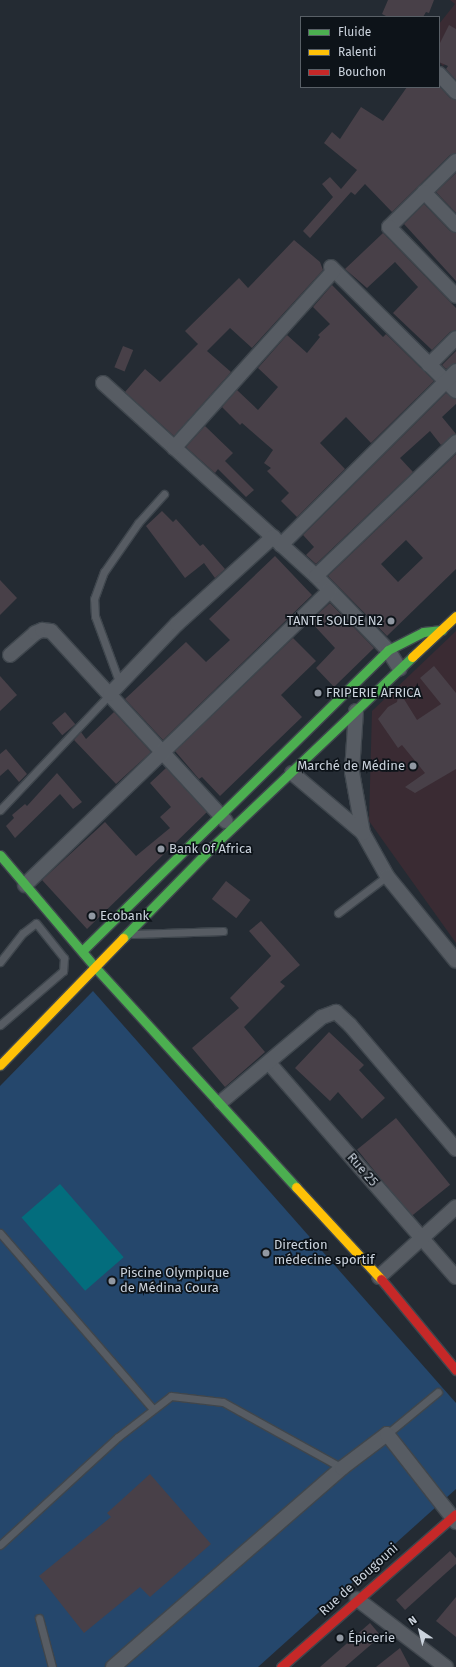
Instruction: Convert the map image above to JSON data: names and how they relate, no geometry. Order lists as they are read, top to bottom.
{
  "streets": {
    "street": ["Rue 25", "Rue de Bougouni"]
  },
  "places": [
    "TANTE SOLDE N2",
    "FRIPERIE AFRICA",
    "Marché de Médine",
    "Bank Of Africa",
    "Ecobank",
    "Direction médecine sportif",
    "Piscine Olympique de Médina Coura",
    "Épicerie"
  ],
  "legend": ["Fluide", "Ralenti", "Bouchon"],
  "north": "top left"
}
